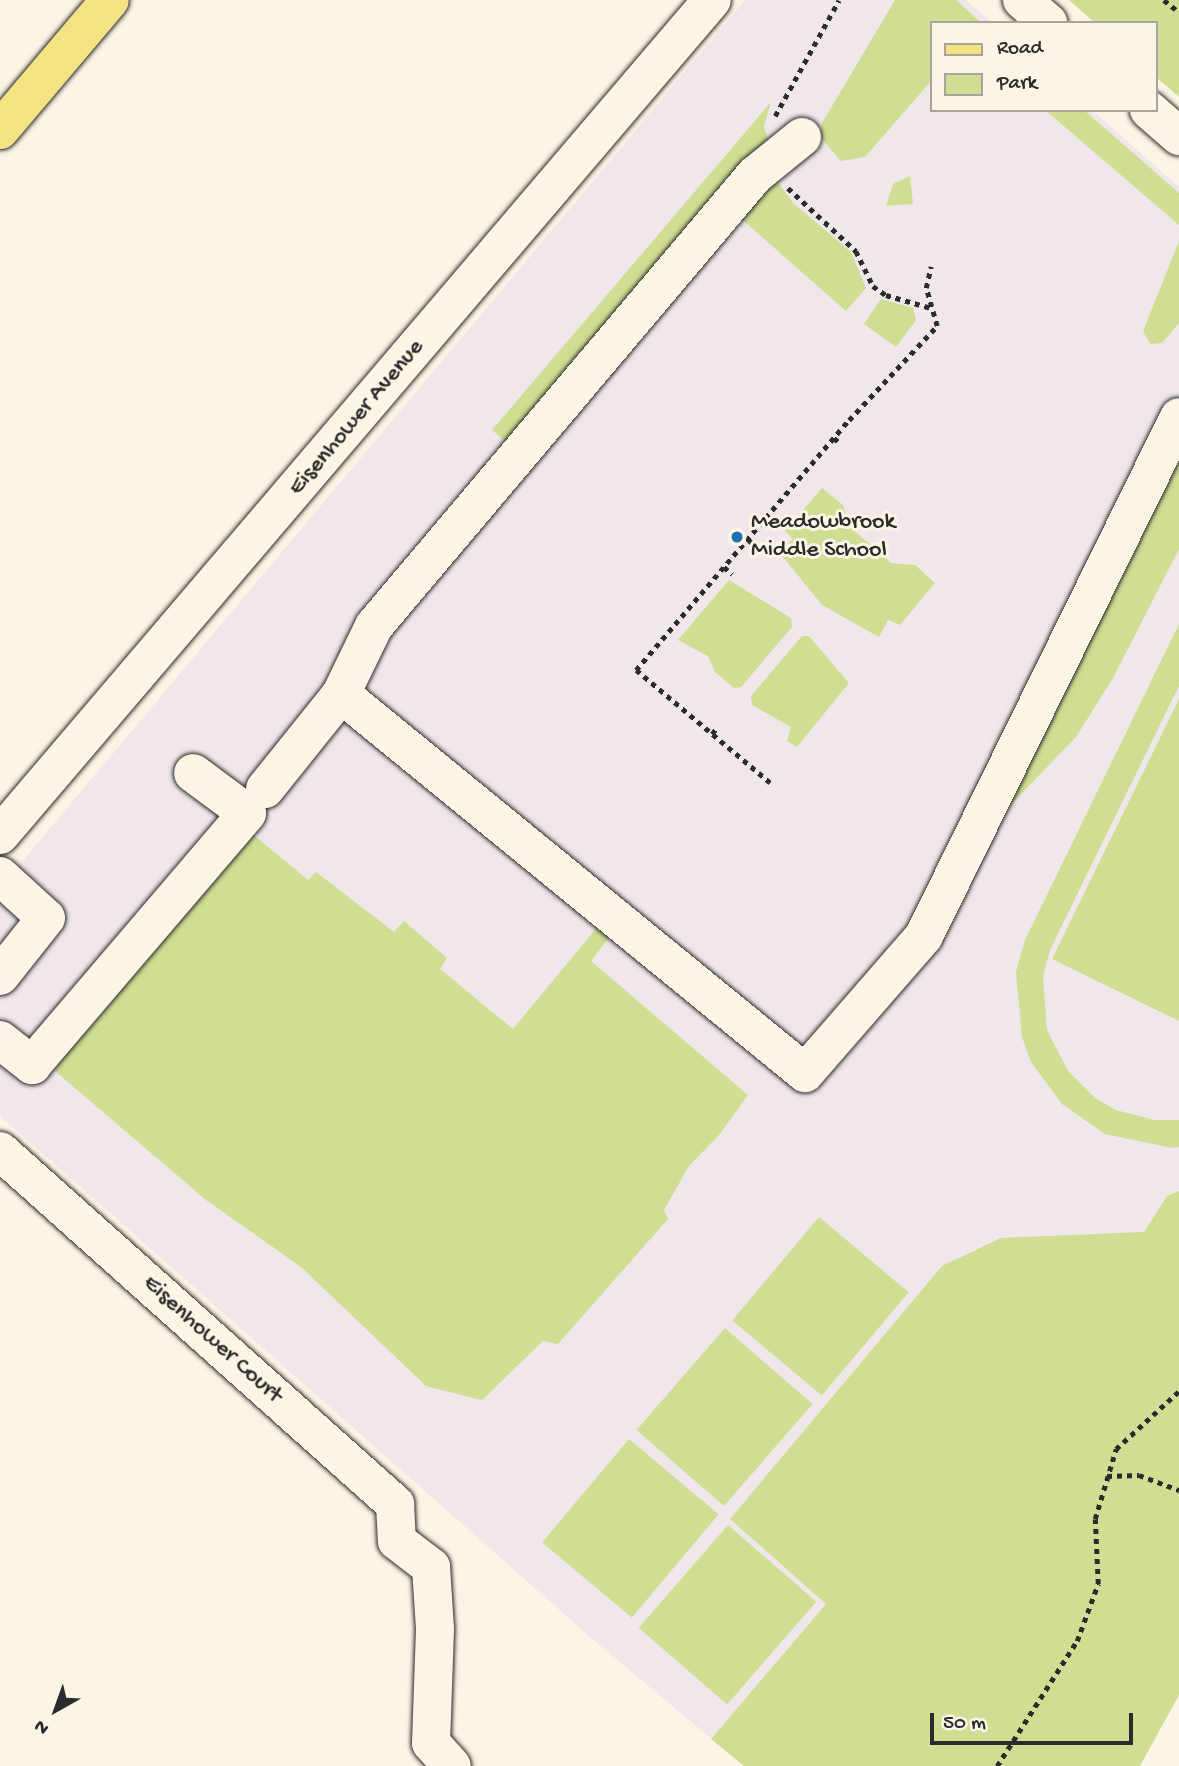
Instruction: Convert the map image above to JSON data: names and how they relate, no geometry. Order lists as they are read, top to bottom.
{
  "streets": {
    "street": ["Eisenhower Avenue", "Eisenhower Court"]
  },
  "places": ["Meadowbrook Middle School"],
  "legend": ["Road", "Park"],
  "scale_bar": "50 m",
  "north": "bottom left"
}
